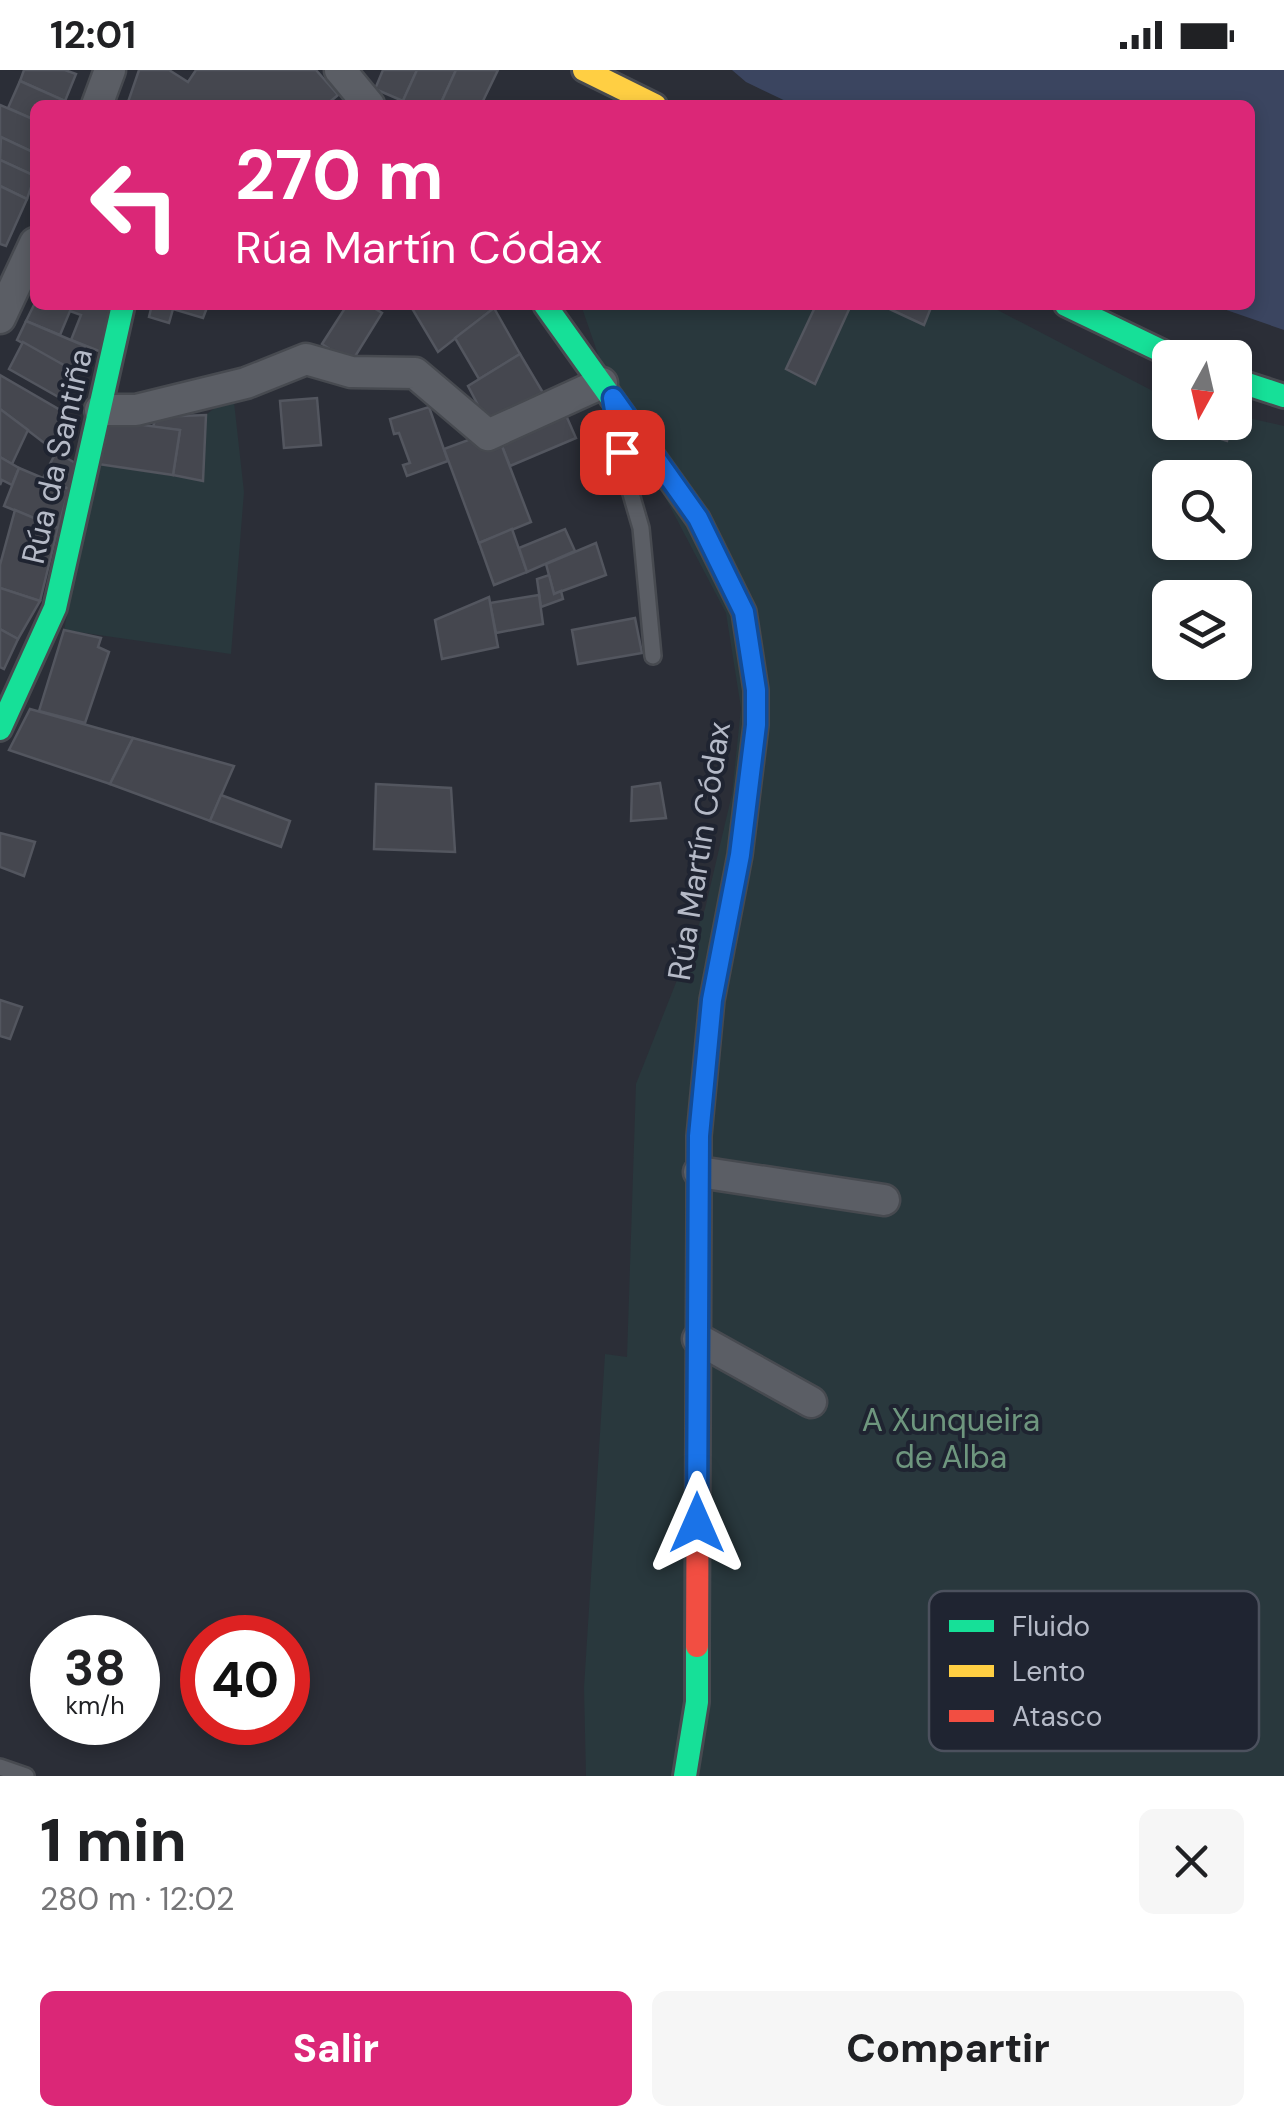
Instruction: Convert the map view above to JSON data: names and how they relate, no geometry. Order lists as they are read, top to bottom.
{
  "streets": {
    "street": ["Rúa da Santiña", "Rúa Martín Códax"]
  },
  "parks": ["A Xunqueira de Alba"],
  "legend": ["Fluido", "Lento", "Atasco"],
  "north": "bottom",
  "page": {
    "status": "12:01",
    "turn": ["270 m", "Rúa Martín Códax"],
    "speed": "38 km/h",
    "limit": "40",
    "heading": ["1 min", "280 m · 12:02"],
    "buttons": ["Salir", "Compartir"]
  }
}
